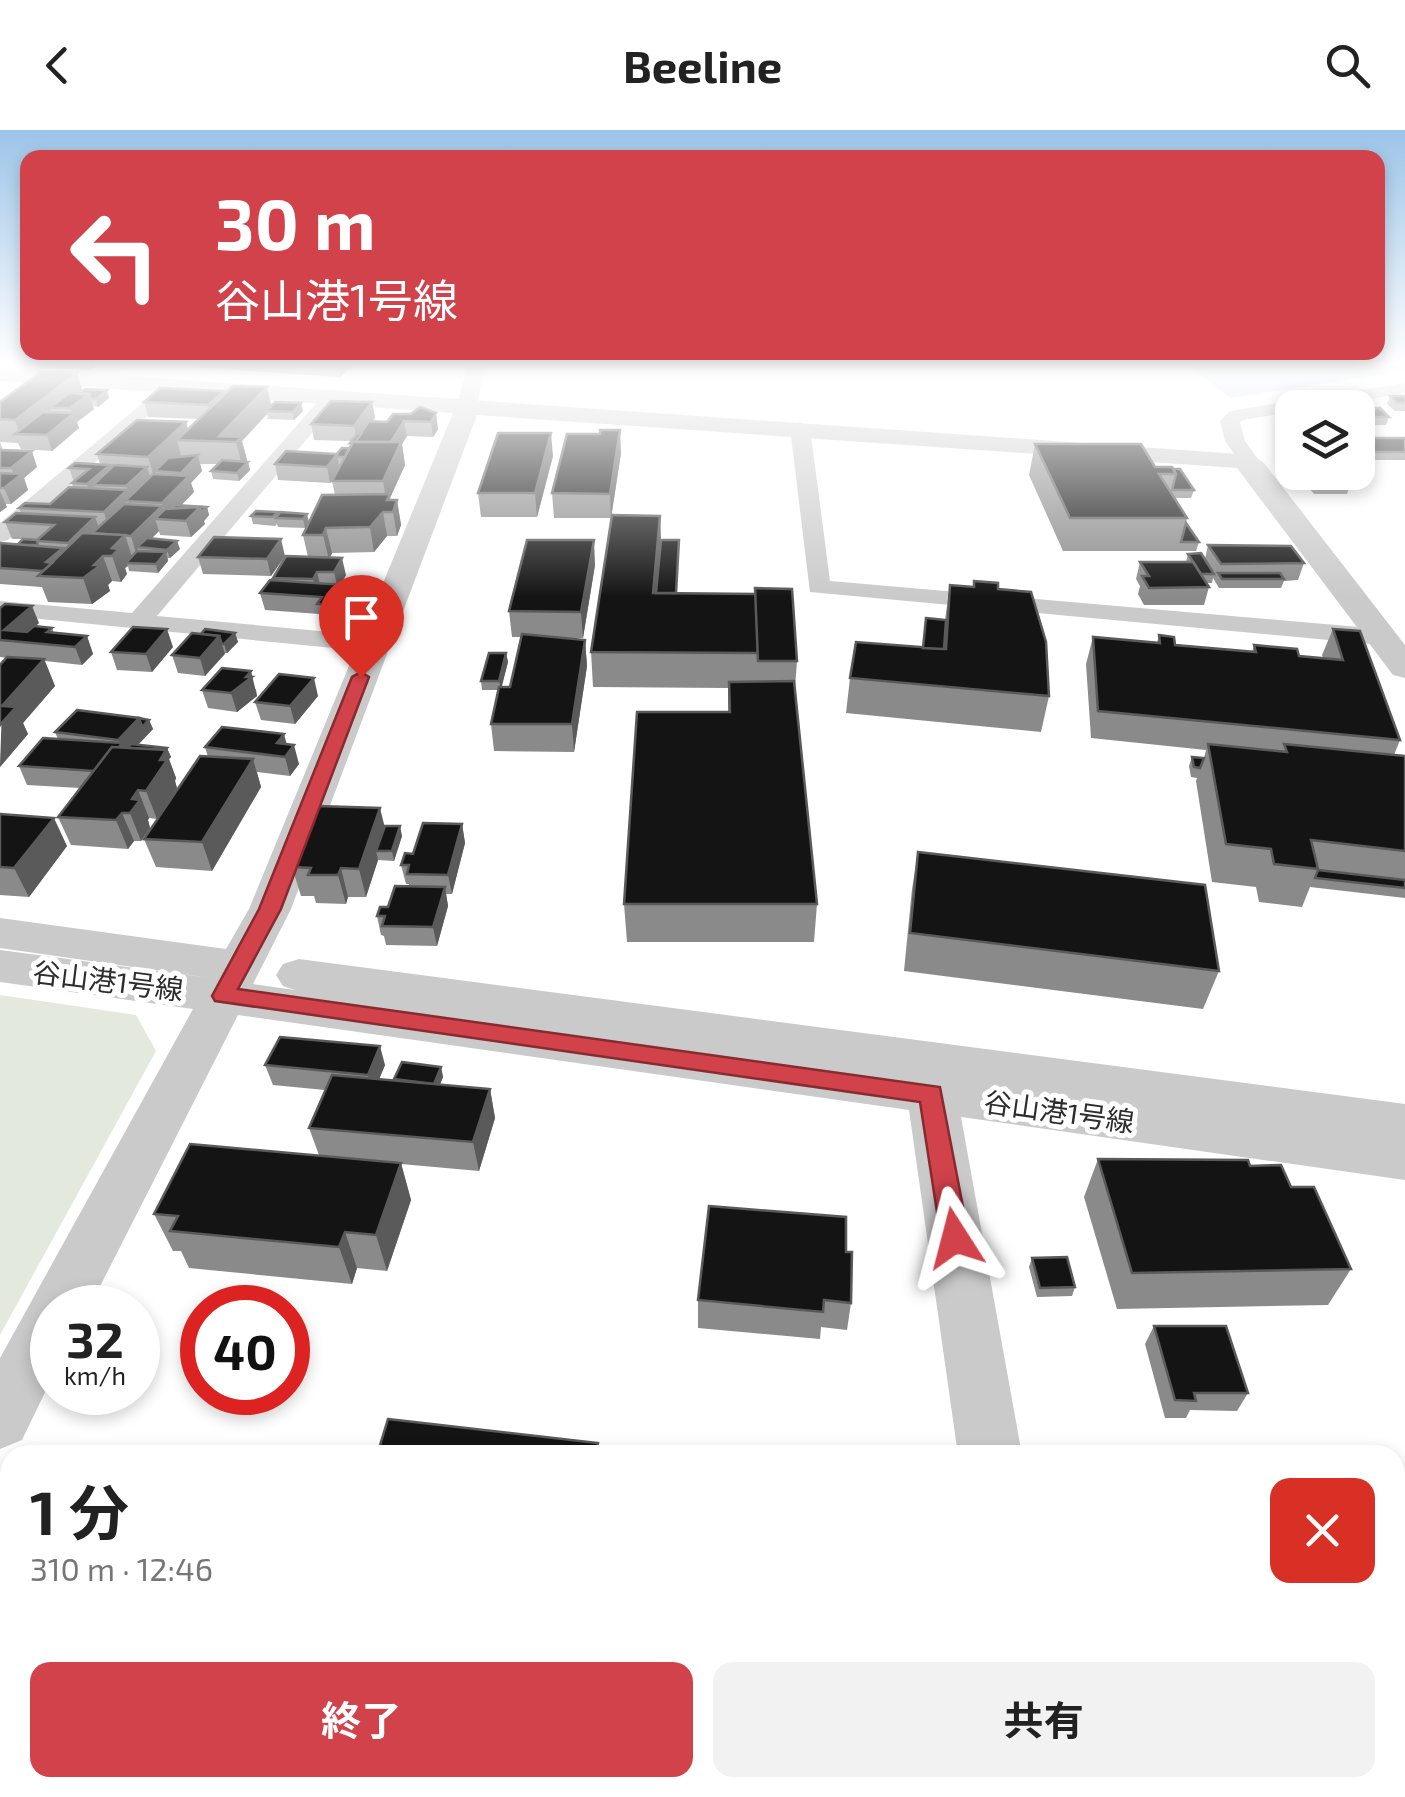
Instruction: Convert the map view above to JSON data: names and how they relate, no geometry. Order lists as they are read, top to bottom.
{
  "streets": {
    "street": ["谷山港1号線"]
  },
  "page": {
    "header": "Beeline",
    "turn": ["30 m", "谷山港1号線"],
    "speed": "32 km/h",
    "limit": "40",
    "heading": ["1 分", "310 m · 12:46"],
    "buttons": ["終了", "共有"]
  }
}
